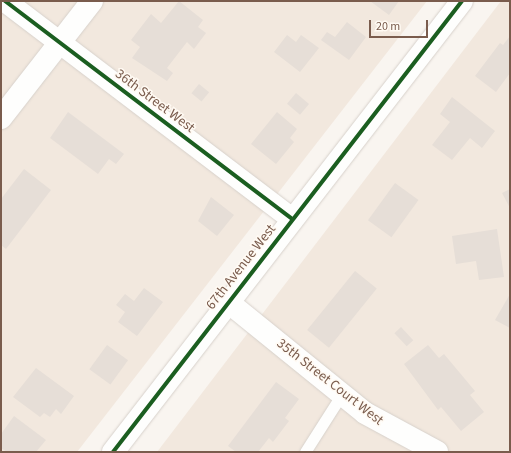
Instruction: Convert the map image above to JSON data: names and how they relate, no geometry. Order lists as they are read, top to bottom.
{
  "streets": {
    "street": ["36th Street West", "67th Avenue West", "35th Street Court West"]
  },
  "crossings": [
    ["36th Street West", "67th Avenue West"],
    ["67th Avenue West", "35th Street Court West"]
  ],
  "scale_bar": "20 m"
}
